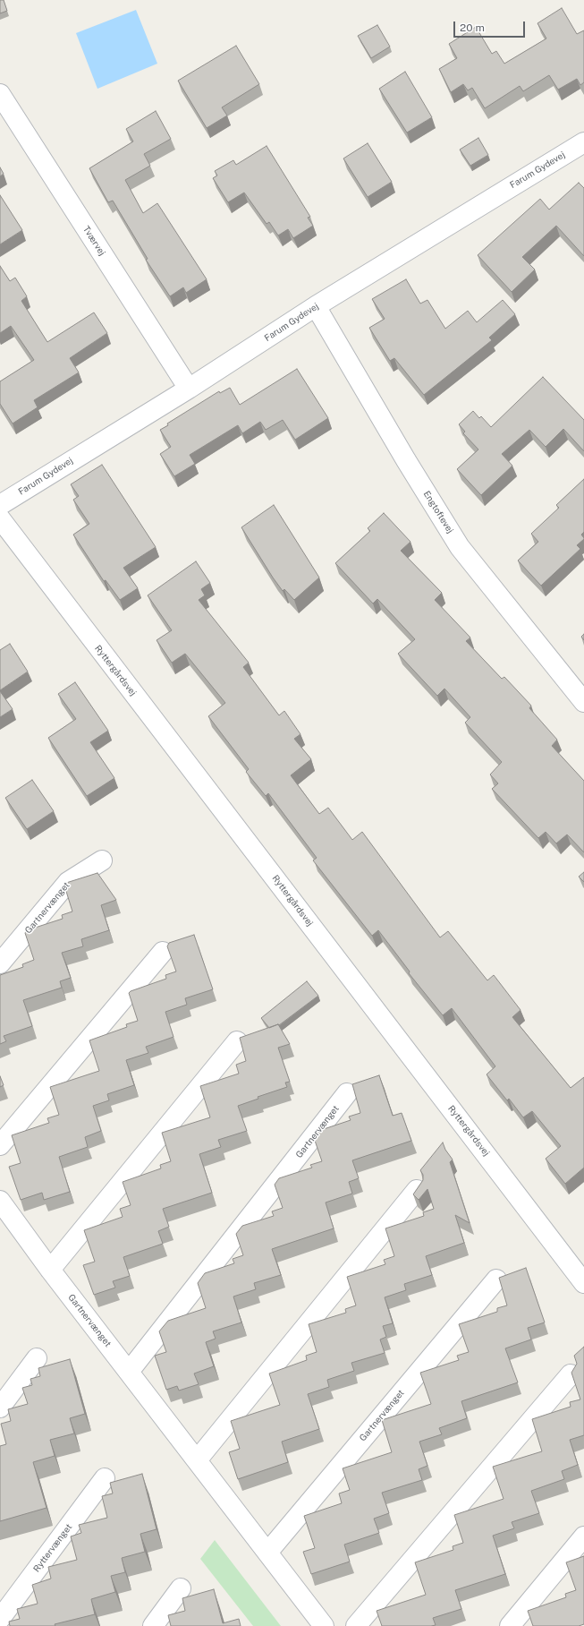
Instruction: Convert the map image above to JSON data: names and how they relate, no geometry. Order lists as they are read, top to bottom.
{
  "streets": {
    "street": [
      "Farum Gydevej",
      "Tværvej",
      "Engtoftevej",
      "Ryttergårdsvej",
      "Gartnervænget",
      "Ryttervænget"
    ]
  },
  "crossings": [
    ["Farum Gydevej", "Tværvej"],
    ["Farum Gydevej", "Engtoftevej"]
  ],
  "scale_bar": "20 m"
}
